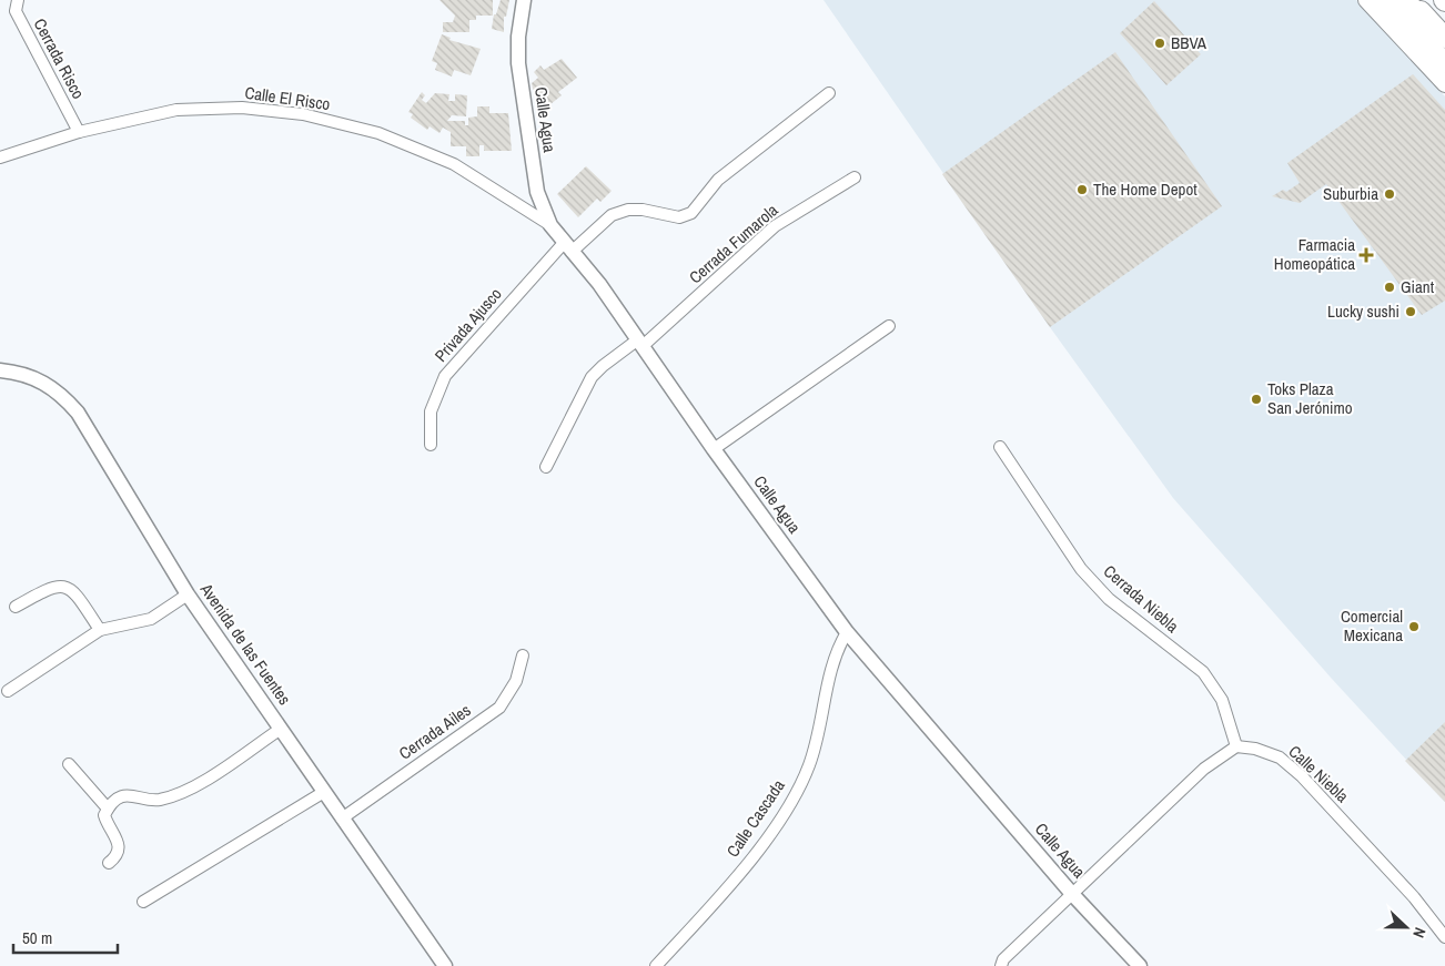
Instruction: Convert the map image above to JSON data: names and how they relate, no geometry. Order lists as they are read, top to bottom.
{
  "streets": {
    "street": [
      "Cerrada Risco",
      "Calle El Risco",
      "Calle Agua",
      "Cerrada Fumarola",
      "Privada Ajusco",
      "Cerrada Niebla",
      "Avenida de las Fuentes",
      "Cerrada Ailes",
      "Calle Niebla",
      "Calle Cascada"
    ]
  },
  "crossings": [
    ["Cerrada Risco", "Calle El Risco"],
    ["Calle El Risco", "Calle Agua"],
    ["Calle Agua", "Cerrada Fumarola"],
    ["Calle Agua", "Privada Ajusco"],
    ["Calle Agua", "Calle Cascada"],
    ["Cerrada Niebla", "Calle Niebla"],
    ["Avenida de las Fuentes", "Cerrada Ailes"]
  ],
  "places": {
    "other": [
      "BBVA",
      "The Home Depot",
      "Suburbia",
      "Giant",
      "Lucky sushi",
      "Toks Plaza San Jerónimo",
      "Comercial Mexicana"
    ],
    "health": ["Farmacia Homeopática"]
  },
  "scale_bar": "50 m",
  "north": "right"
}
